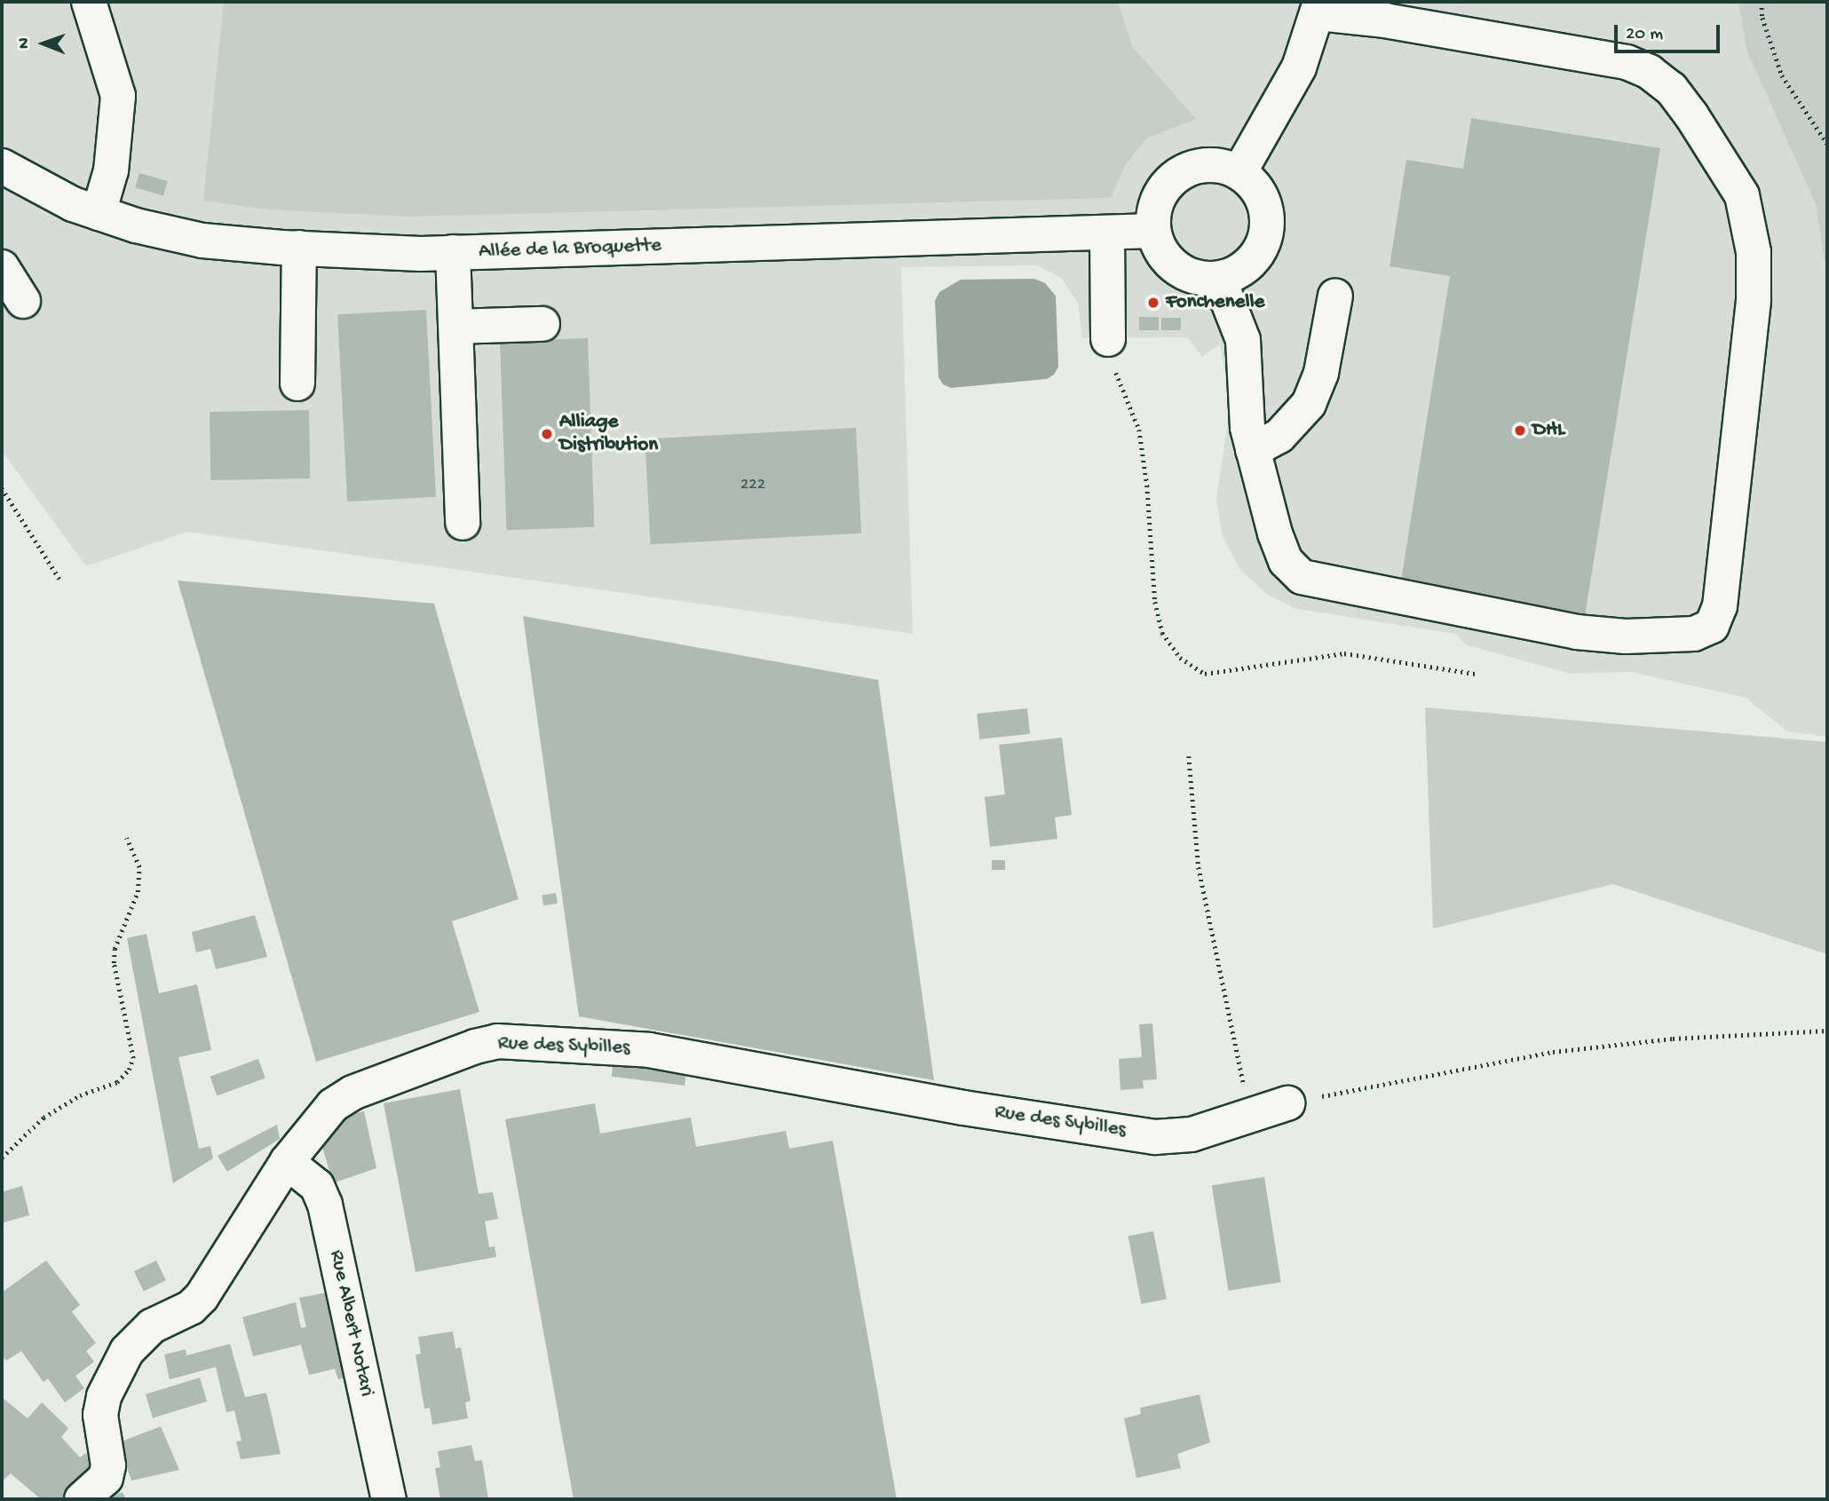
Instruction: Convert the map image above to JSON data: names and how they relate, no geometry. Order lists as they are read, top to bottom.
{
  "streets": {
    "street": ["Allée de la Broquette", "Rue des Sybilles", "Rue Albert Notari"]
  },
  "crossings": [
    ["Rue des Sybilles", "Rue Albert Notari"]
  ],
  "places": ["Fonchenelle", "DHL", "Alliage Distribution"],
  "house_numbers": ["222"],
  "scale_bar": "20 m",
  "north": "left"
}
